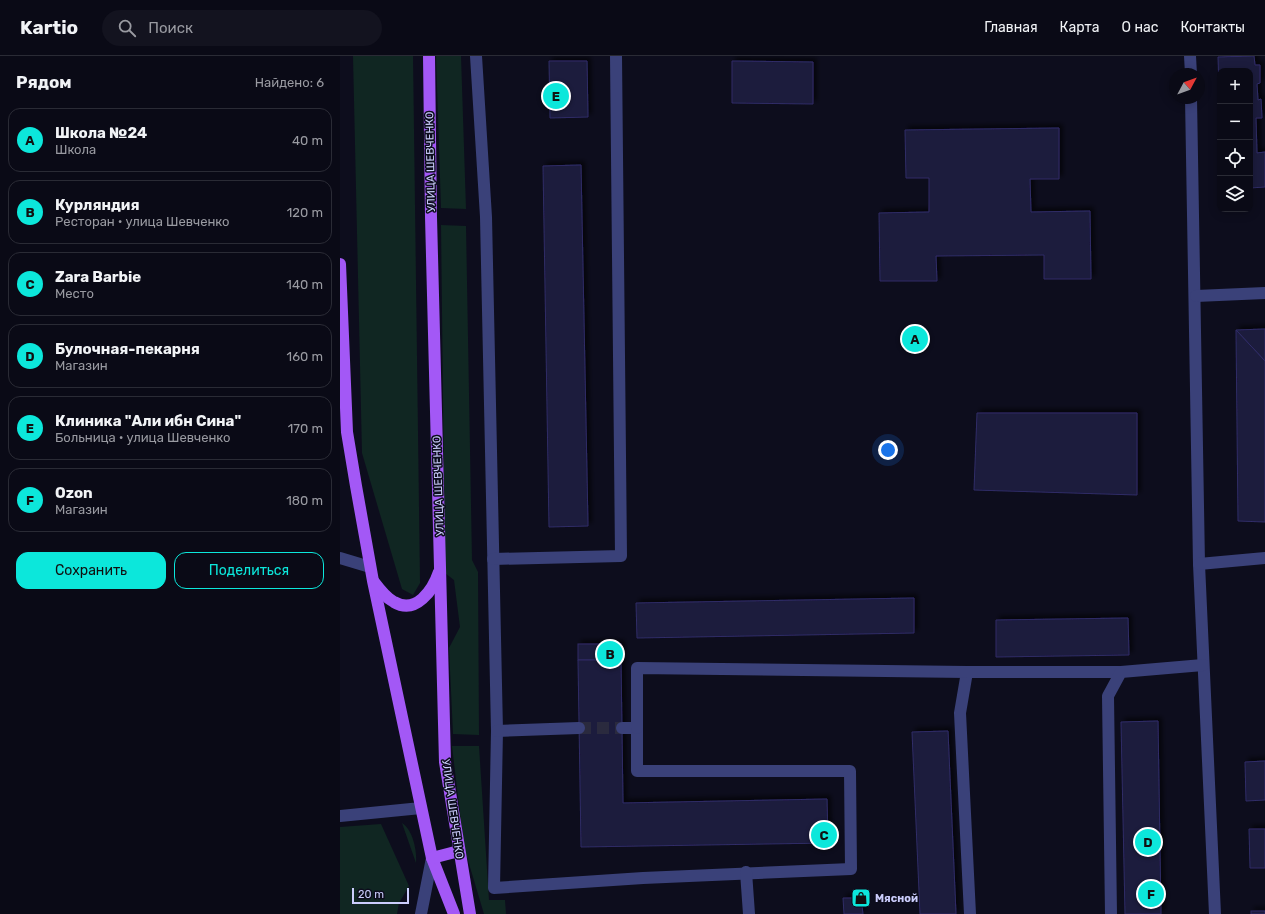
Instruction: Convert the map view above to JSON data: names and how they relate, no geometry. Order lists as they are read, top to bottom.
{
  "streets": {
    "main road": ["УЛИЦА ШЕВЧЕНКО"]
  },
  "places": {
    "shop": ["Мясной"]
  },
  "scale_bar": "20 m",
  "north": "top right",
  "page": {
    "header": "Kartio",
    "search": "Поиск",
    "nav": [
      "Главная",
      "Карта",
      "О нас",
      "Контакты"
    ],
    "heading": ["Рядом", "Найдено: 6"],
    "map_buttons": ["+", "−"],
    "pins": [
      "E",
      "A",
      "B",
      "C",
      "D",
      "F"
    ],
    "list": [
      {
        "mark": "A",
        "name": "Школа №24",
        "note": "Школа",
        "value": "40 m"
      },
      {
        "mark": "B",
        "name": "Курляндия",
        "note": "Ресторан · улица Шевченко",
        "value": "120 m"
      },
      {
        "mark": "C",
        "name": "Zara Barbie",
        "note": "Место",
        "value": "140 m"
      },
      {
        "mark": "D",
        "name": "Булочная-пекарня",
        "note": "Магазин",
        "value": "160 m"
      },
      {
        "mark": "E",
        "name": "Клиника \"Али ибн Сина\"",
        "note": "Больница · улица Шевченко",
        "value": "170 m"
      },
      {
        "mark": "F",
        "name": "Ozon",
        "note": "Магазин",
        "value": "180 m"
      }
    ],
    "buttons": ["Сохранить", "Поделиться"],
    "scale": "20 m"
  }
}
